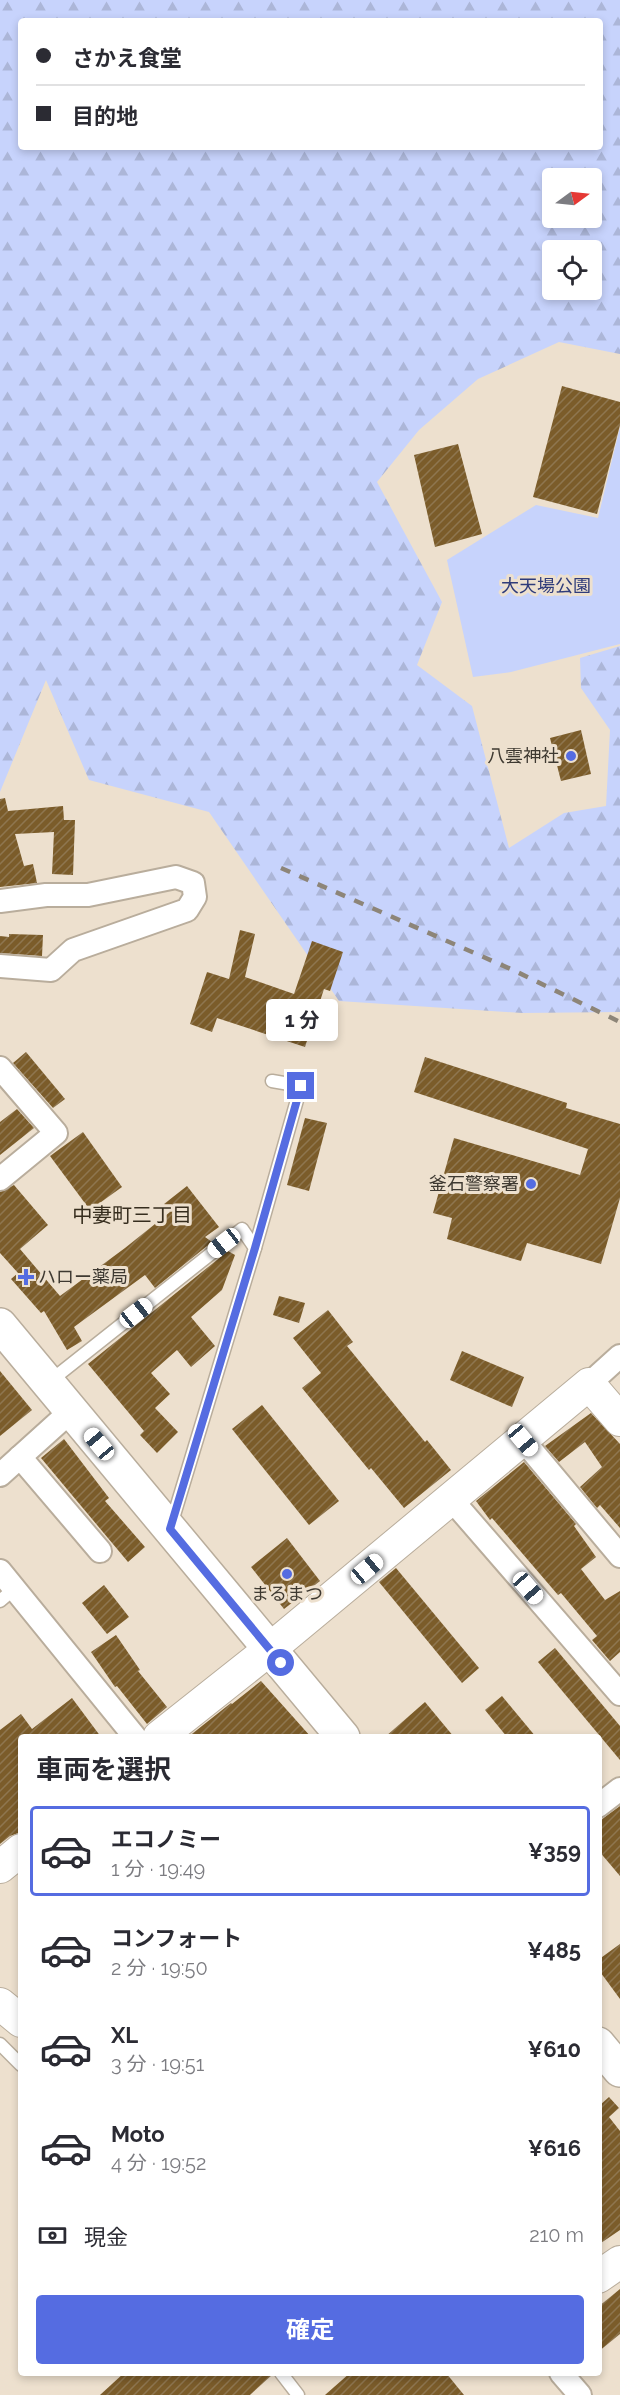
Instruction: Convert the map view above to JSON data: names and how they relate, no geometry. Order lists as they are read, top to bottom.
{
  "districts": ["中妻町三丁目"],
  "parks": ["大天場公園"],
  "places": {
    "other": ["八雲神社", "釜石警察署", "まるまつ"],
    "health": ["ハロー薬局"]
  },
  "north": "right",
  "page": {
    "banner": ["さかえ食堂", "目的地"],
    "bubble": "1 分",
    "heading": "車両を選択",
    "list": [
      {
        "name": "エコノミー",
        "note": "1 分 · 19:49",
        "value": "¥359"
      },
      {
        "name": "コンフォート",
        "note": "2 分 · 19:50",
        "value": "¥485"
      },
      {
        "name": "XL",
        "note": "3 分 · 19:51",
        "value": "¥610"
      },
      {
        "name": "Moto",
        "note": "4 分 · 19:52",
        "value": "¥616"
      }
    ],
    "pay": ["現金", "210 m"],
    "buttons": "確定"
  }
}
